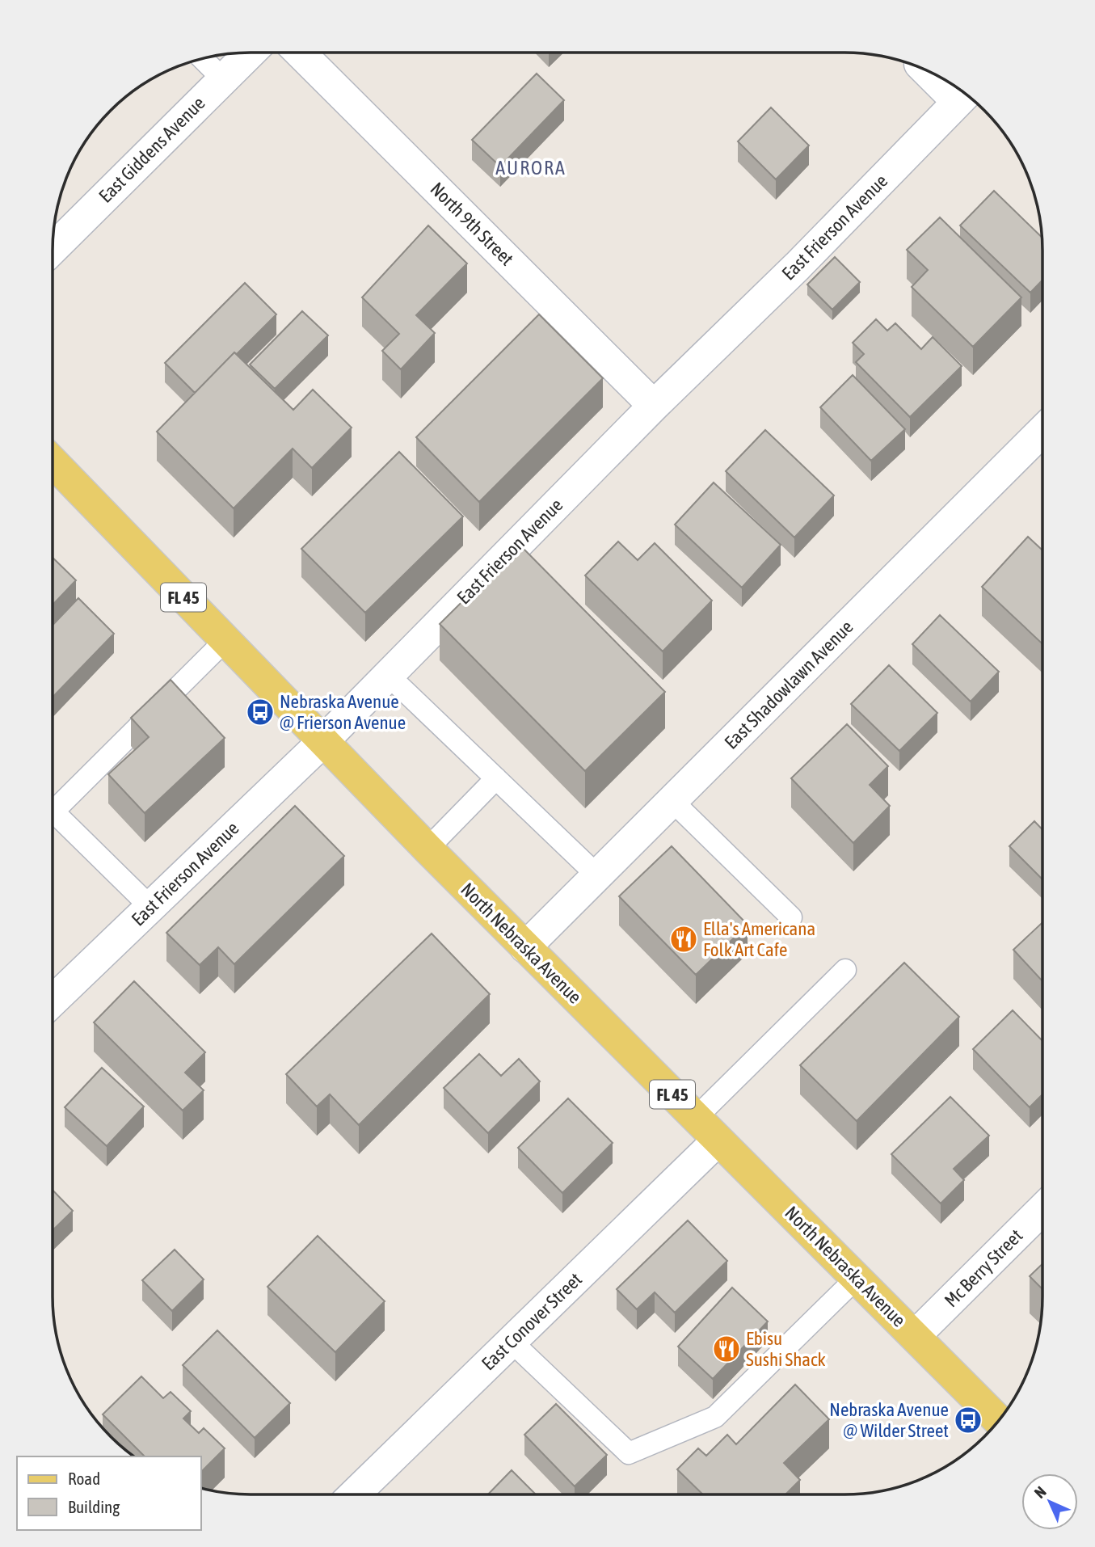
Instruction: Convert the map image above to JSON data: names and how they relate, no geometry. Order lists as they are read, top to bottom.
{
  "streets": {
    "main road": ["FL 45", "North Nebraska Avenue"],
    "street": [
      "East Giddens Avenue",
      "North 9th Street",
      "East Frierson Avenue",
      "East Shadowlawn Avenue",
      "Mc Berry Street",
      "East Conover Street"
    ]
  },
  "crossings": [
    ["North 9th Street", "East Frierson Avenue"],
    ["East Frierson Avenue", "North Nebraska Avenue"],
    ["East Shadowlawn Avenue", "North Nebraska Avenue"],
    ["North Nebraska Avenue", "Mc Berry Street"],
    ["North Nebraska Avenue", "East Conover Street"]
  ],
  "districts": ["AURORA"],
  "places": {
    "bus stop": ["Nebraska Avenue @ Frierson Avenue", "Nebraska Avenue @ Wilder Street"],
    "restaurant": ["Ella's Americana Folk Art Cafe", "Ebisu Sushi Shack"]
  },
  "legend": ["Road", "Building"],
  "north": "top left"
}
